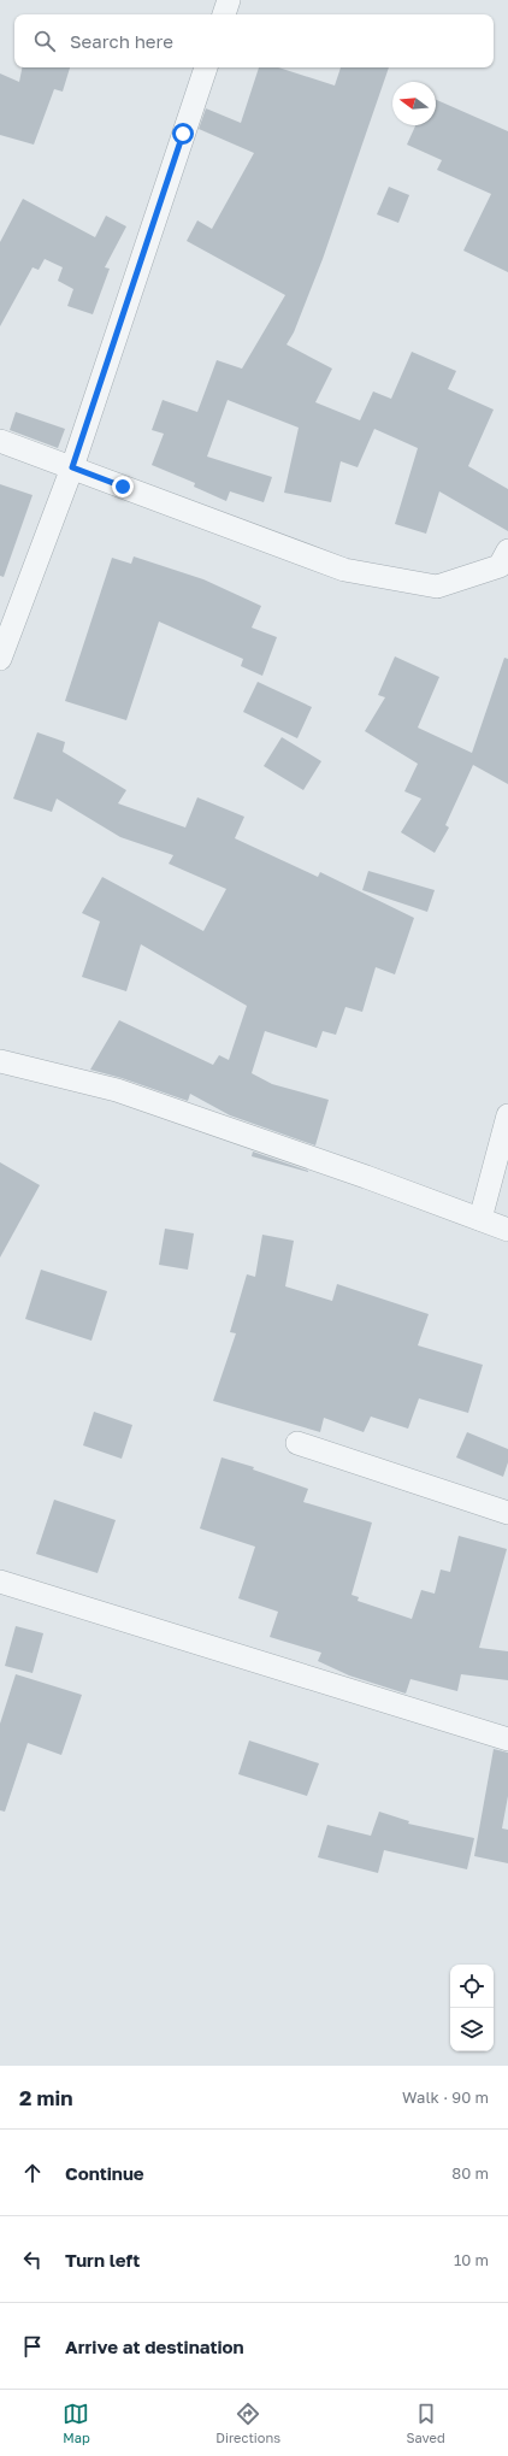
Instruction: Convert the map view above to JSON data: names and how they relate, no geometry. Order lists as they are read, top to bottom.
{
  "north": "left",
  "page": {
    "search": "Search here",
    "heading": ["2 min", "Walk · 90 m"],
    "list": [
      ["Continue", "80 m"],
      ["Turn left", "10 m"],
      "Arrive at destination"
    ],
    "nav": ["Map", "Directions", "Saved"]
  }
}
